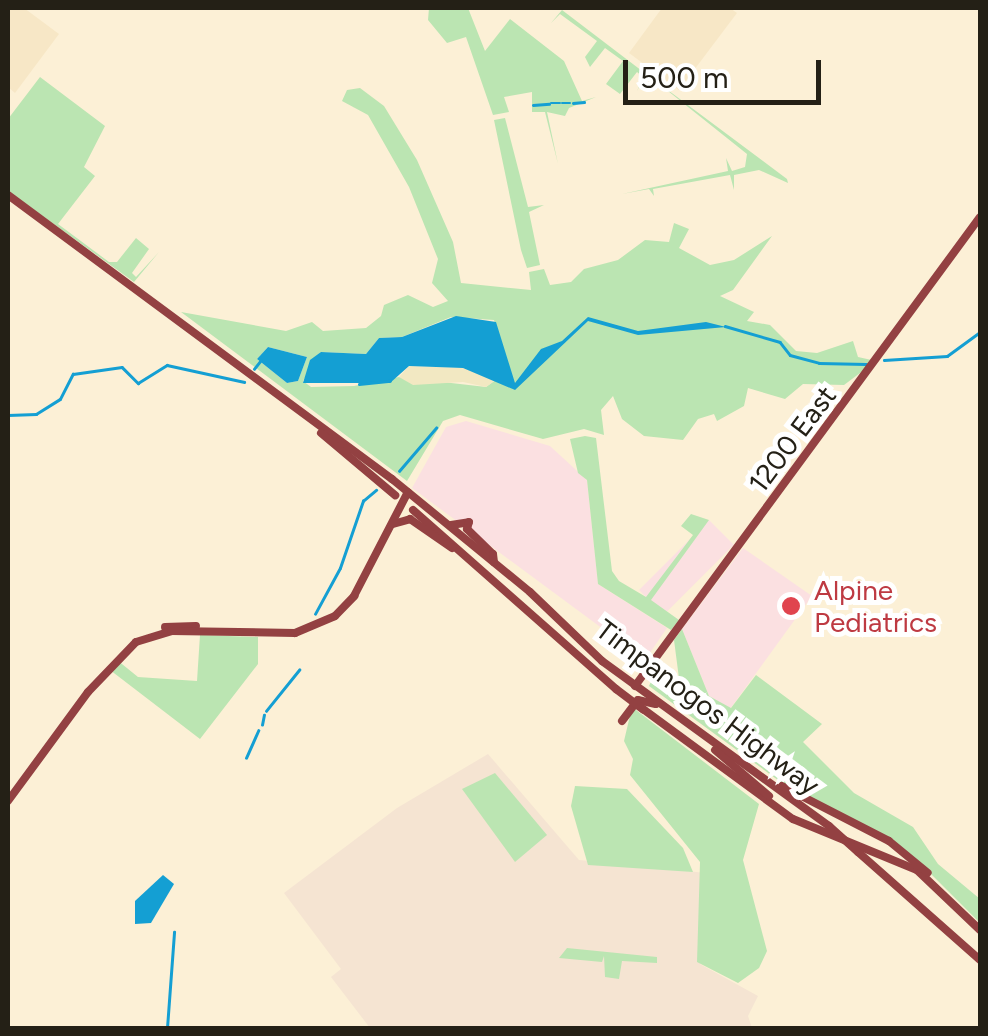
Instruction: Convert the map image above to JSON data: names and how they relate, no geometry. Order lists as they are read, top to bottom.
{
  "streets": {
    "main road": ["1200 East", "Timpanogos Highway"]
  },
  "crossings": [
    ["1200 East", "Timpanogos Highway"]
  ],
  "places": ["Alpine Pediatrics"],
  "scale_bar": "500 m"
}
